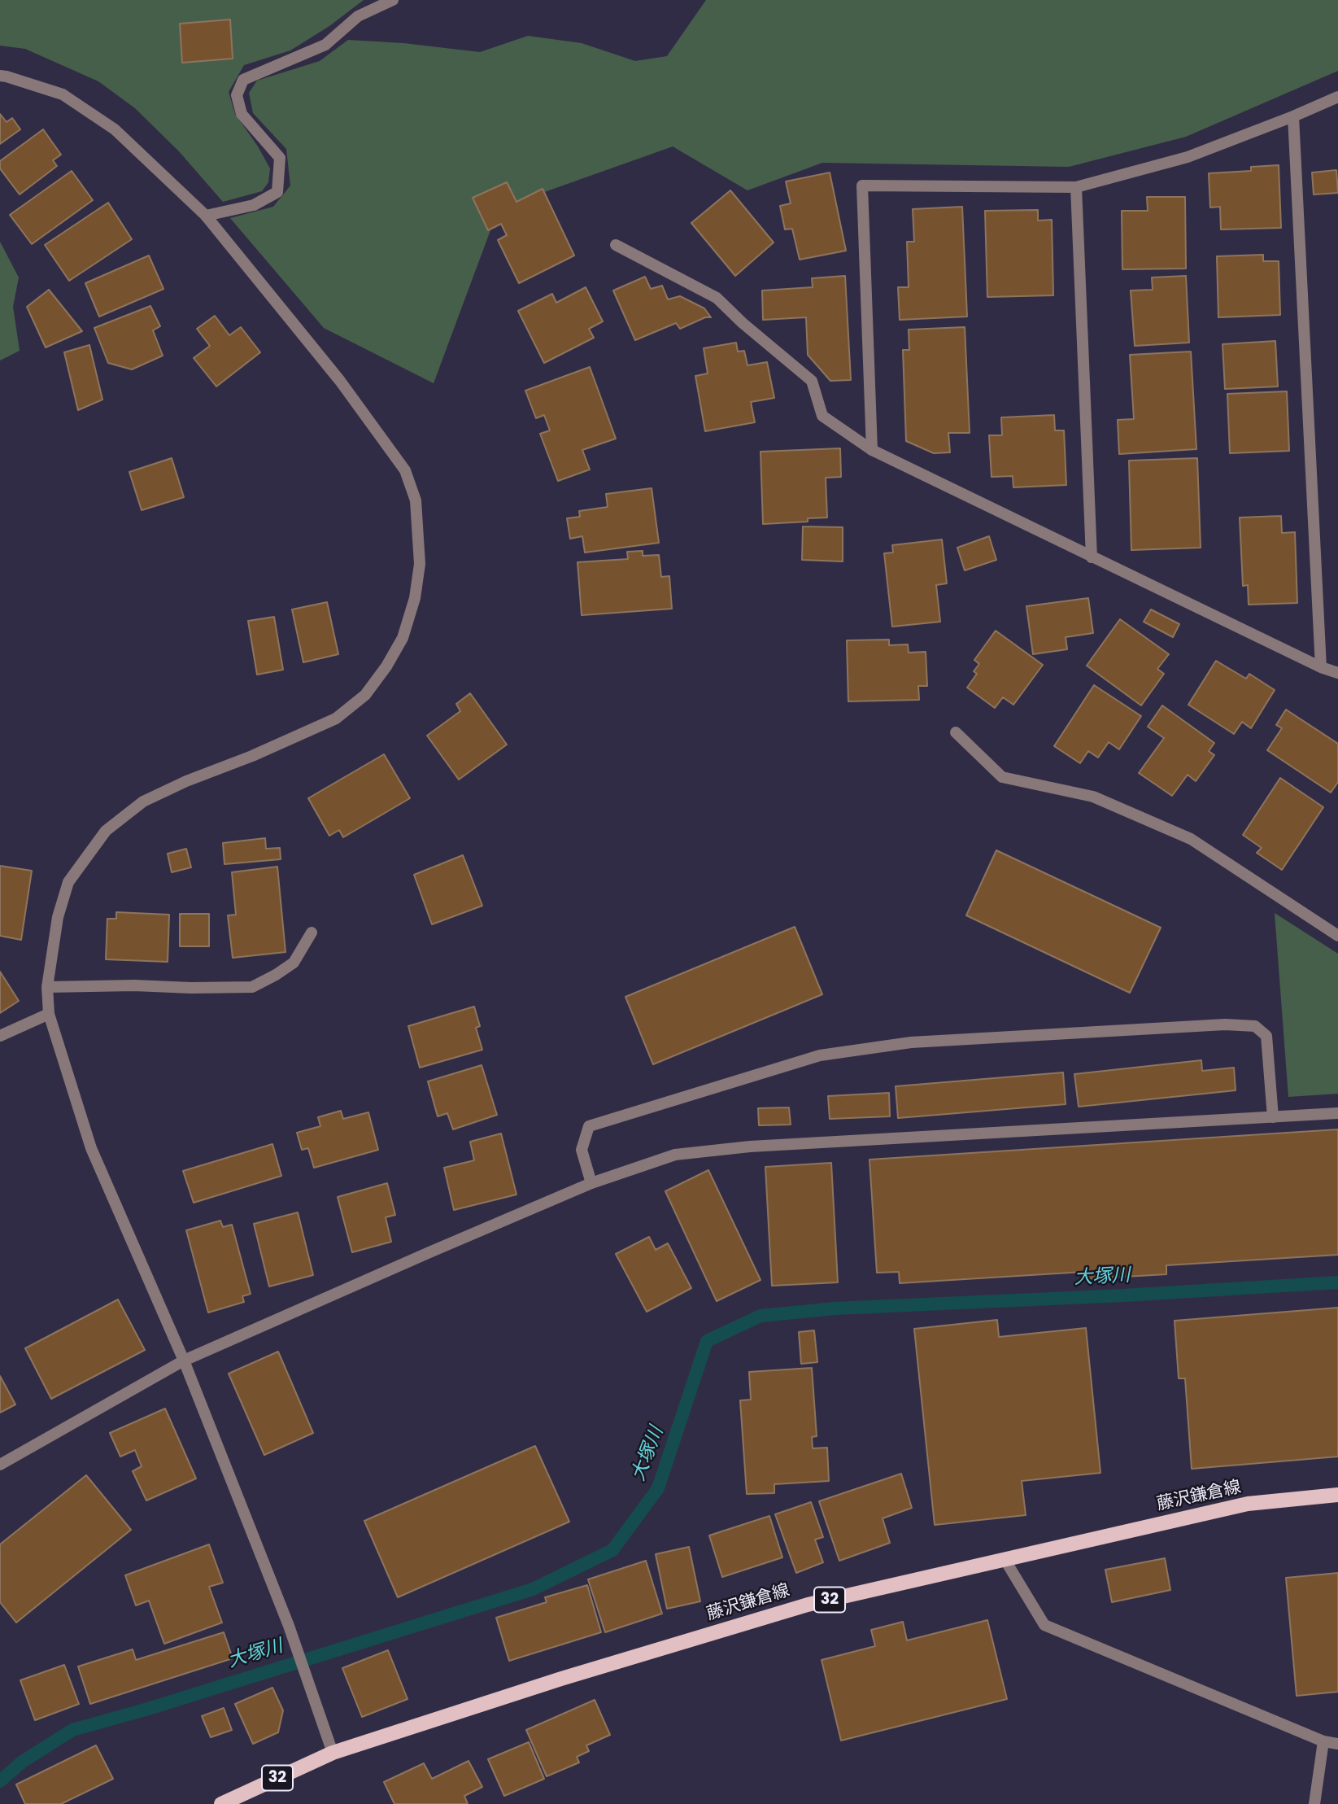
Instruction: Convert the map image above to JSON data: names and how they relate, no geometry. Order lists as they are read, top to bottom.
{
  "streets": {
    "main road": ["藤沢鎌倉線", "32"]
  },
  "water": ["大塚川"]
}
